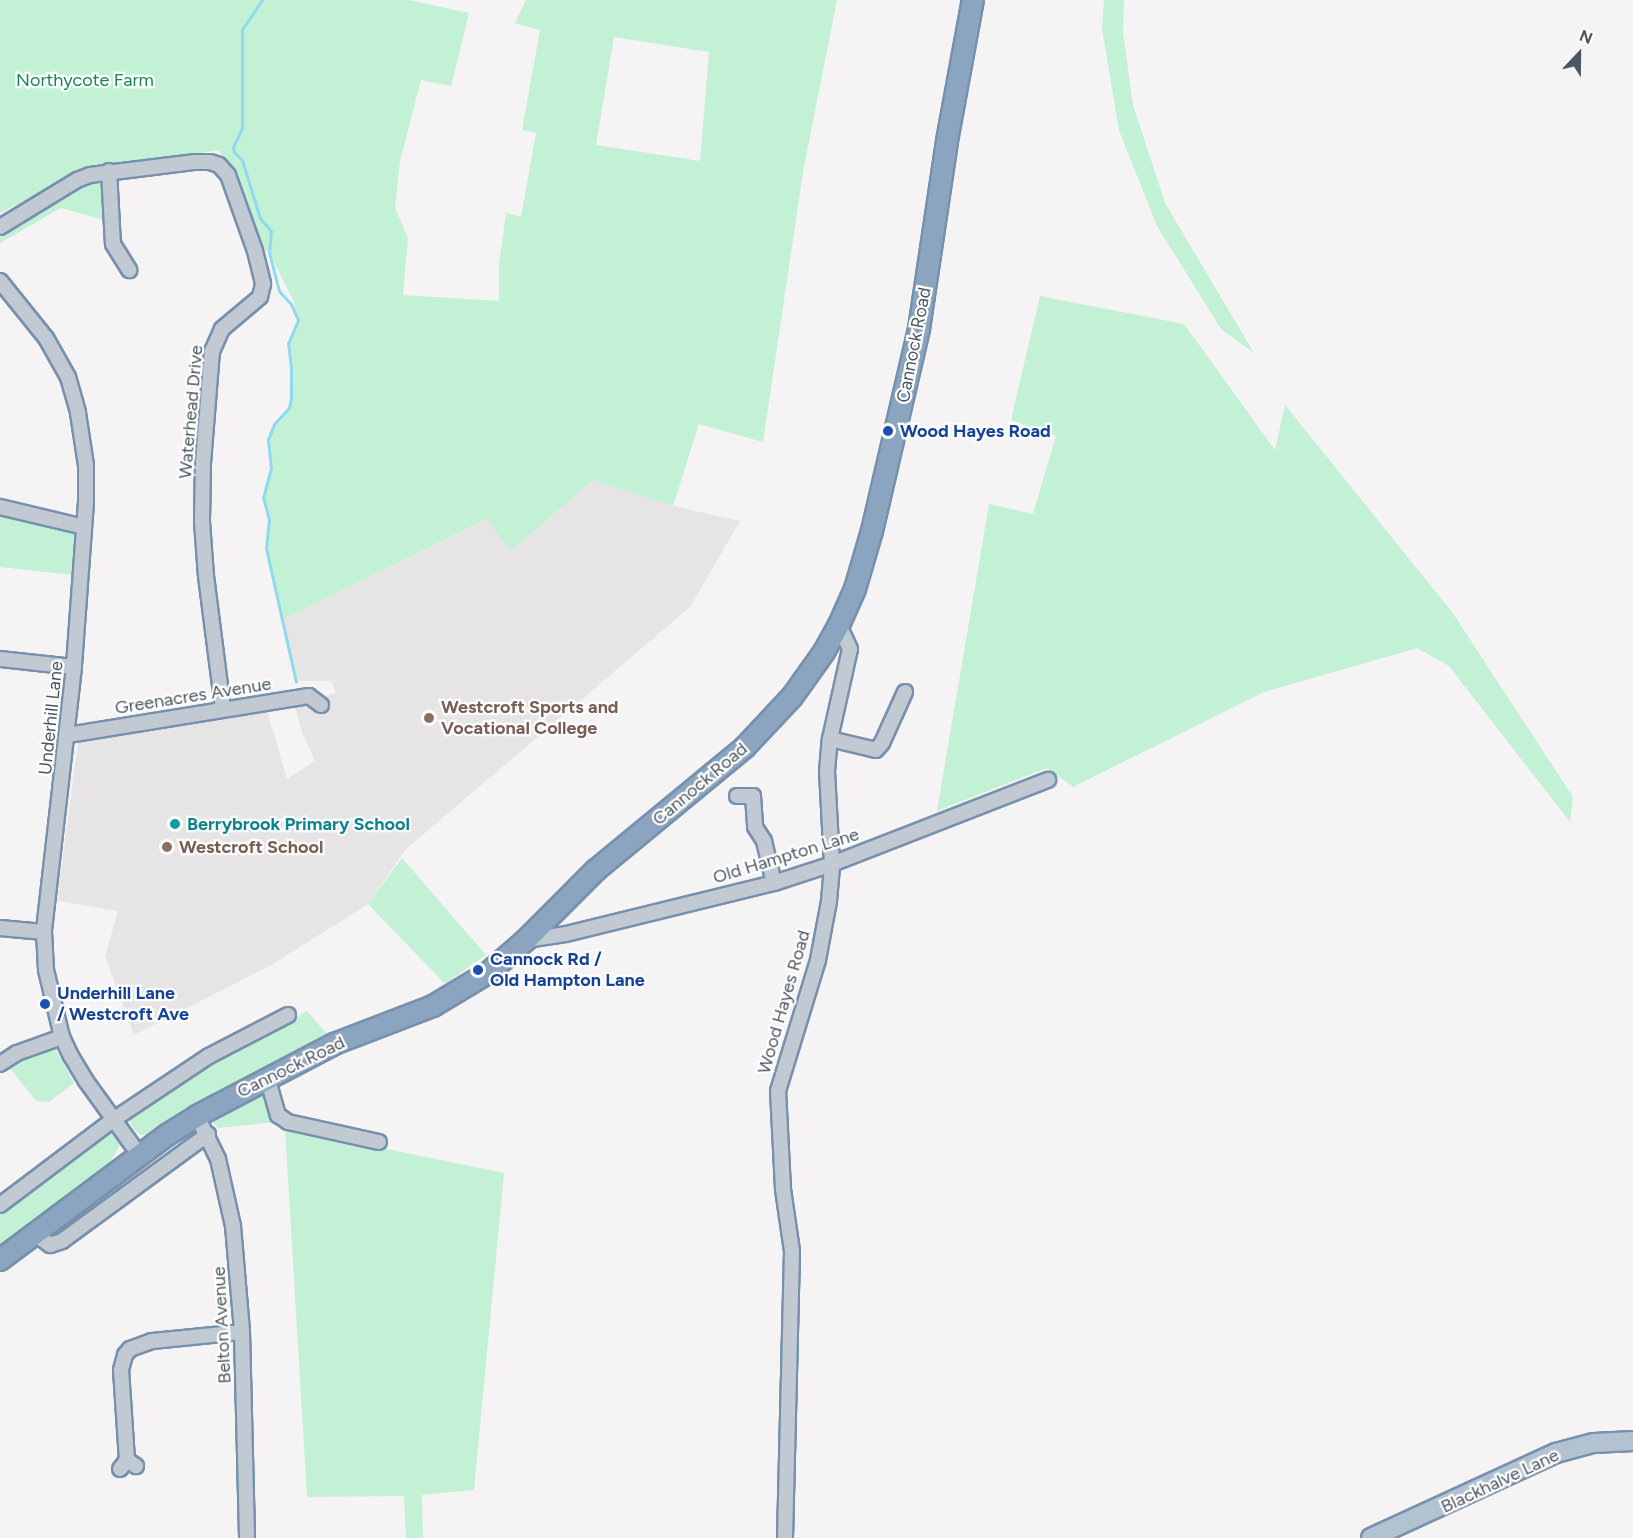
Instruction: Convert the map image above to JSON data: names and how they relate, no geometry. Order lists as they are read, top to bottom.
{
  "streets": {
    "highway": ["Cannock Road"],
    "main road": ["Blackhalve Lane"],
    "street": [
      "Waterhead Drive",
      "Greenacres Avenue",
      "Underhill Lane",
      "Old Hampton Lane",
      "Wood Hayes Road",
      "Belton Avenue"
    ]
  },
  "crossings": [
    ["Cannock Road", "Underhill Lane"],
    ["Cannock Road", "Old Hampton Lane"],
    ["Cannock Road", "Wood Hayes Road"],
    ["Cannock Road", "Belton Avenue"],
    ["Waterhead Drive", "Greenacres Avenue"],
    ["Greenacres Avenue", "Underhill Lane"],
    ["Old Hampton Lane", "Wood Hayes Road"]
  ],
  "parks": ["Northycote Farm"],
  "places": [
    "Wood Hayes Road",
    "Westcroft Sports and Vocational College",
    "Berrybrook Primary School",
    "Westcroft School",
    "Cannock Rd / Old Hampton Lane",
    "Underhill Lane / Westcroft Ave"
  ],
  "north": "top"
}
